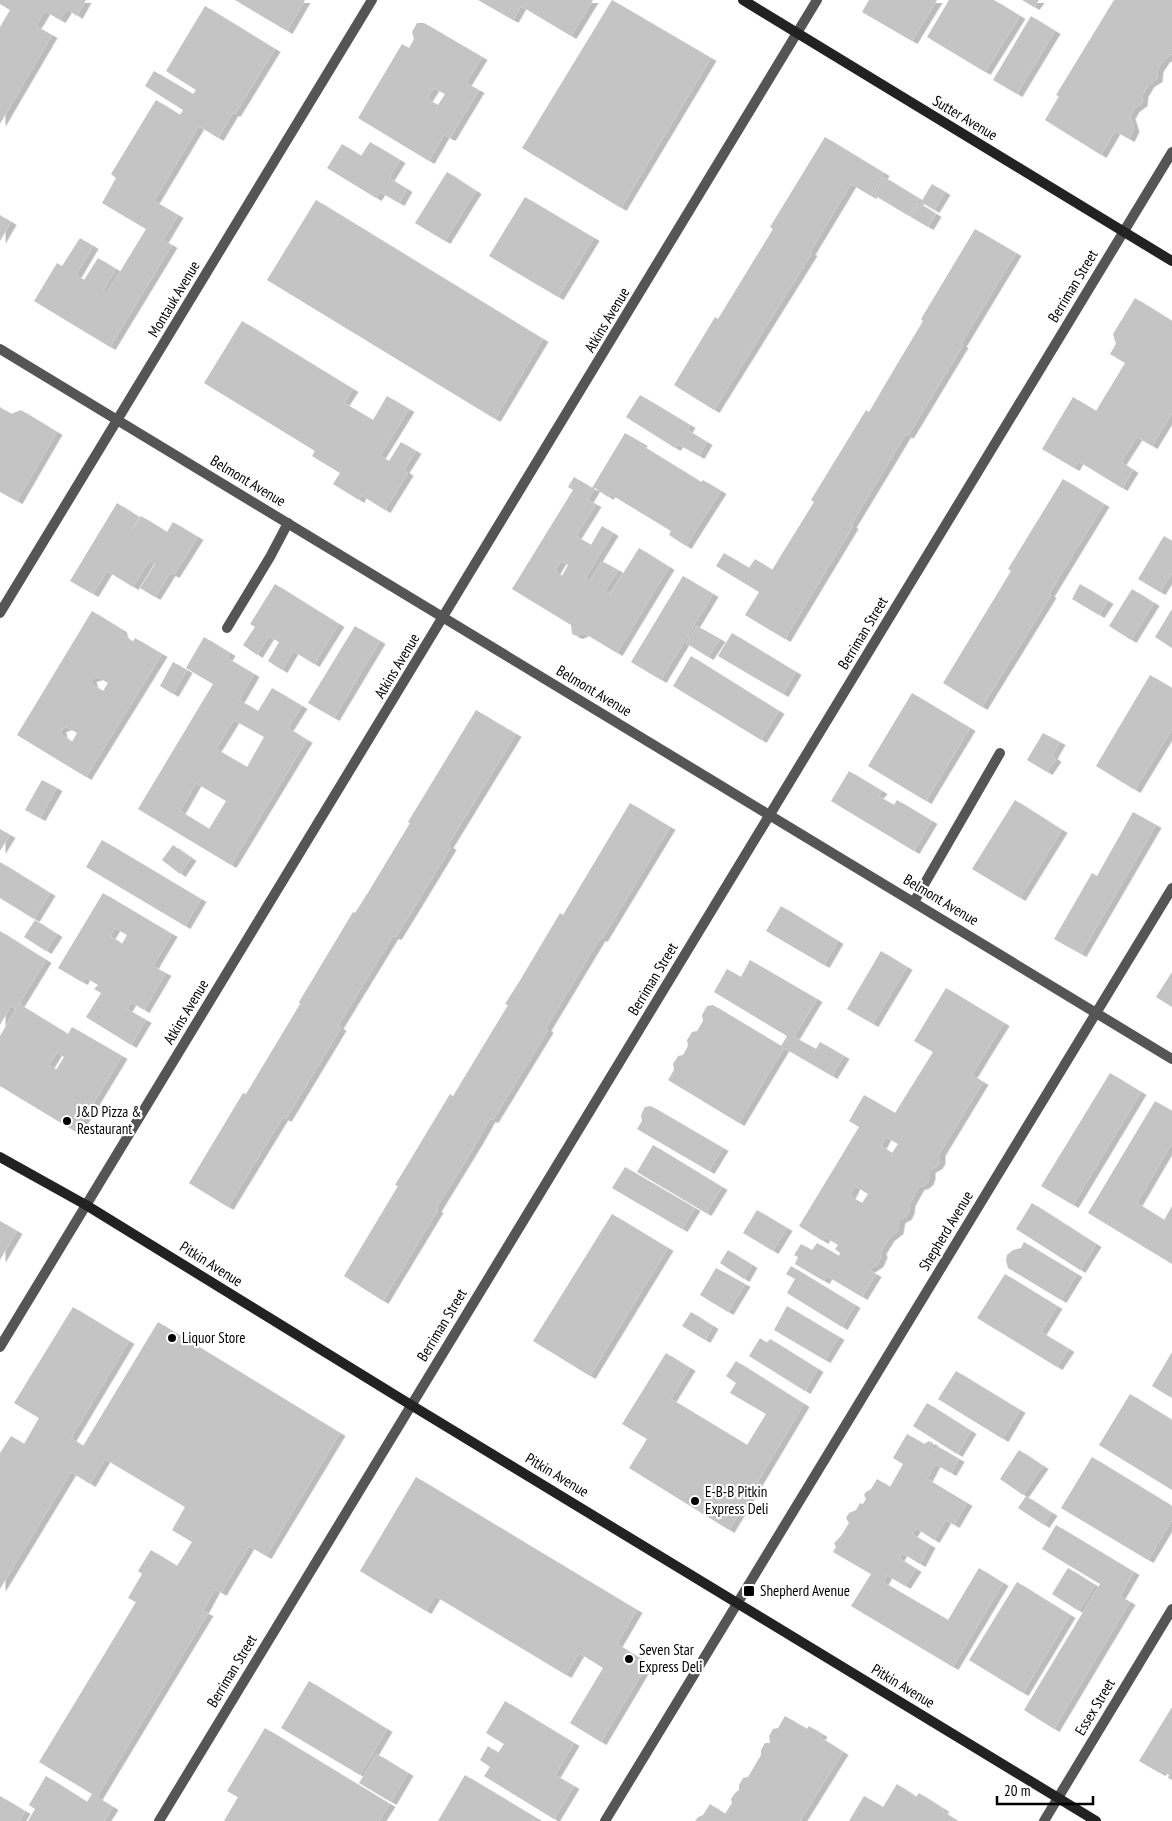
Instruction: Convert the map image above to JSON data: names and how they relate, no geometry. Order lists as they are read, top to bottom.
{
  "streets": {
    "street": [
      "Sutter Avenue",
      "Berriman Street",
      "Montauk Avenue",
      "Atkins Avenue",
      "Belmont Avenue",
      "Shepherd Avenue",
      "Pitkin Avenue",
      "Essex Street"
    ]
  },
  "crossings": [
    ["Sutter Avenue", "Berriman Street"],
    ["Sutter Avenue", "Atkins Avenue"],
    ["Berriman Street", "Belmont Avenue"],
    ["Berriman Street", "Pitkin Avenue"],
    ["Montauk Avenue", "Belmont Avenue"],
    ["Atkins Avenue", "Belmont Avenue"],
    ["Atkins Avenue", "Pitkin Avenue"],
    ["Belmont Avenue", "Shepherd Avenue"],
    ["Shepherd Avenue", "Pitkin Avenue"],
    ["Pitkin Avenue", "Essex Street"]
  ],
  "places": {
    "other": [
      "J&D Pizza & Restaurant",
      "Liquor Store",
      "E-B-B Pitkin Express Deli",
      "Seven Star Express Deli"
    ],
    "transit": ["Shepherd Avenue"]
  },
  "scale_bar": "20 m"
}
